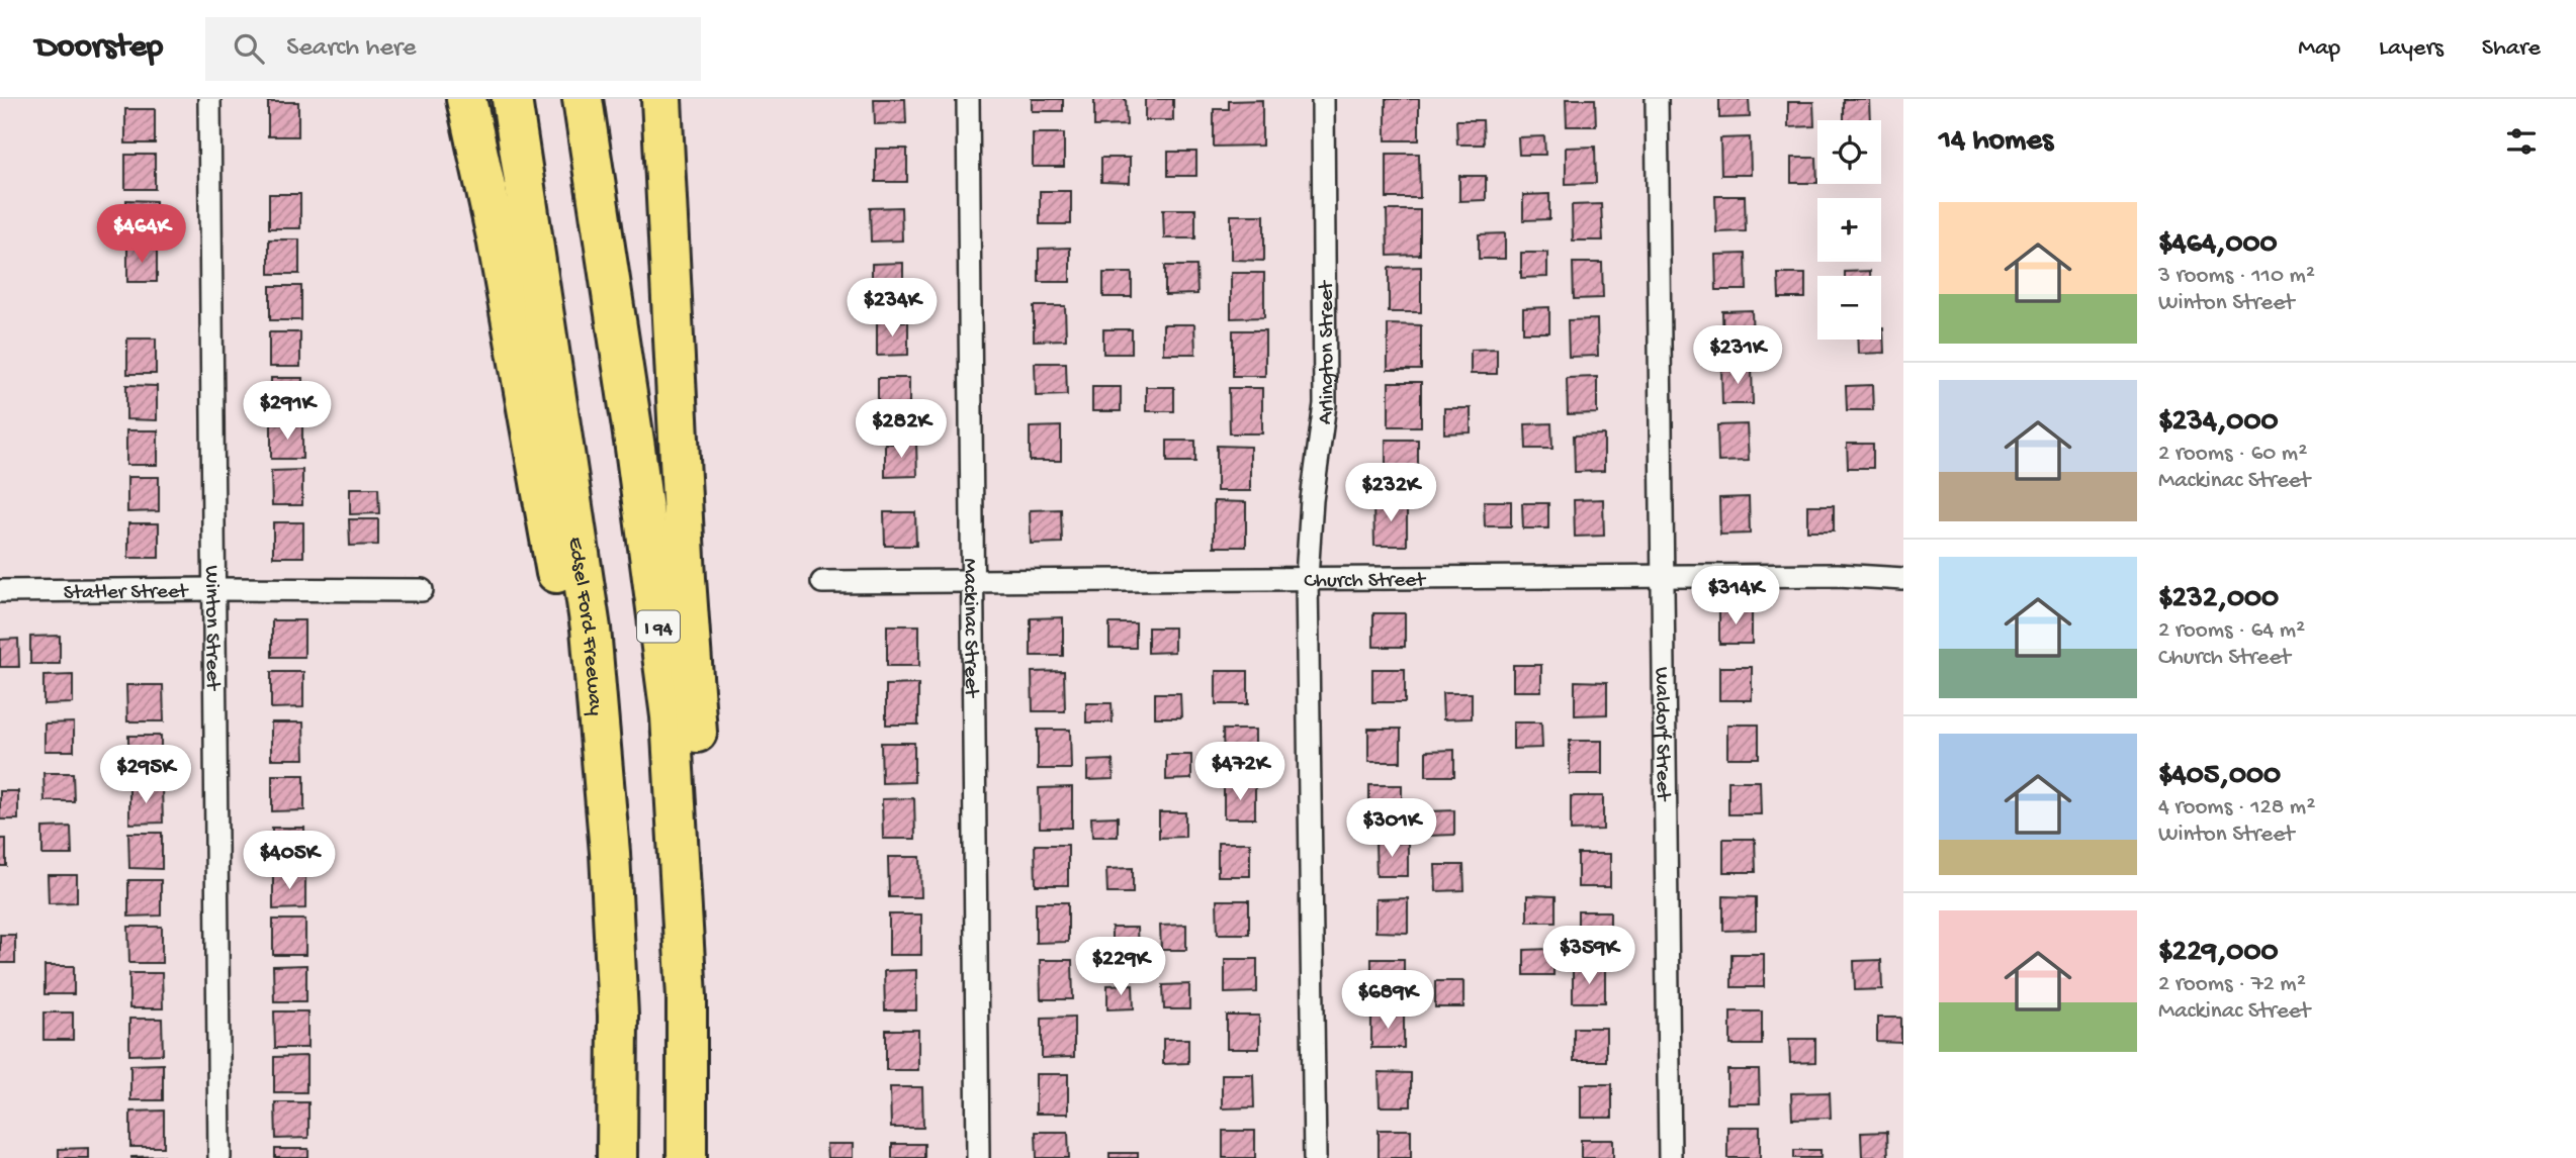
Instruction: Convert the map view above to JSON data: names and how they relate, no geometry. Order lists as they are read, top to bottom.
{
  "streets": {
    "highway": ["Edsel Ford Freeway", "I 94"],
    "street": [
      "Arlington Street",
      "Church Street",
      "Statler Street",
      "Winton Street",
      "Mackinac Street",
      "Waldorf Street"
    ]
  },
  "crossings": [
    ["Arlington Street", "Church Street"],
    ["Church Street", "Mackinac Street"],
    ["Church Street", "Waldorf Street"],
    ["Statler Street", "Winton Street"]
  ],
  "page": {
    "header": "Doorstep",
    "search": "Search here",
    "nav": ["Map", "Layers", "Share"],
    "heading": "14 homes",
    "map_buttons": ["+", "−"],
    "list": [
      {
        "name": "$464,000",
        "note": "3 rooms · 110 m² · Winton Street"
      },
      {
        "name": "$234,000",
        "note": "2 rooms · 60 m² · Mackinac Street"
      },
      {
        "name": "$232,000",
        "note": "2 rooms · 64 m² · Church Street"
      },
      {
        "name": "$405,000",
        "note": "4 rooms · 128 m² · Winton Street"
      },
      {
        "name": "$229,000",
        "note": "2 rooms · 72 m² · Mackinac Street"
      }
    ],
    "price": [
      "$464K",
      "$234K",
      "$231K",
      "$291K",
      "$282K",
      "$232K",
      "$314K",
      "$472K",
      "$295K",
      "$301K",
      "$405K",
      "$359K",
      "$229K",
      "$689K"
    ]
  }
}
